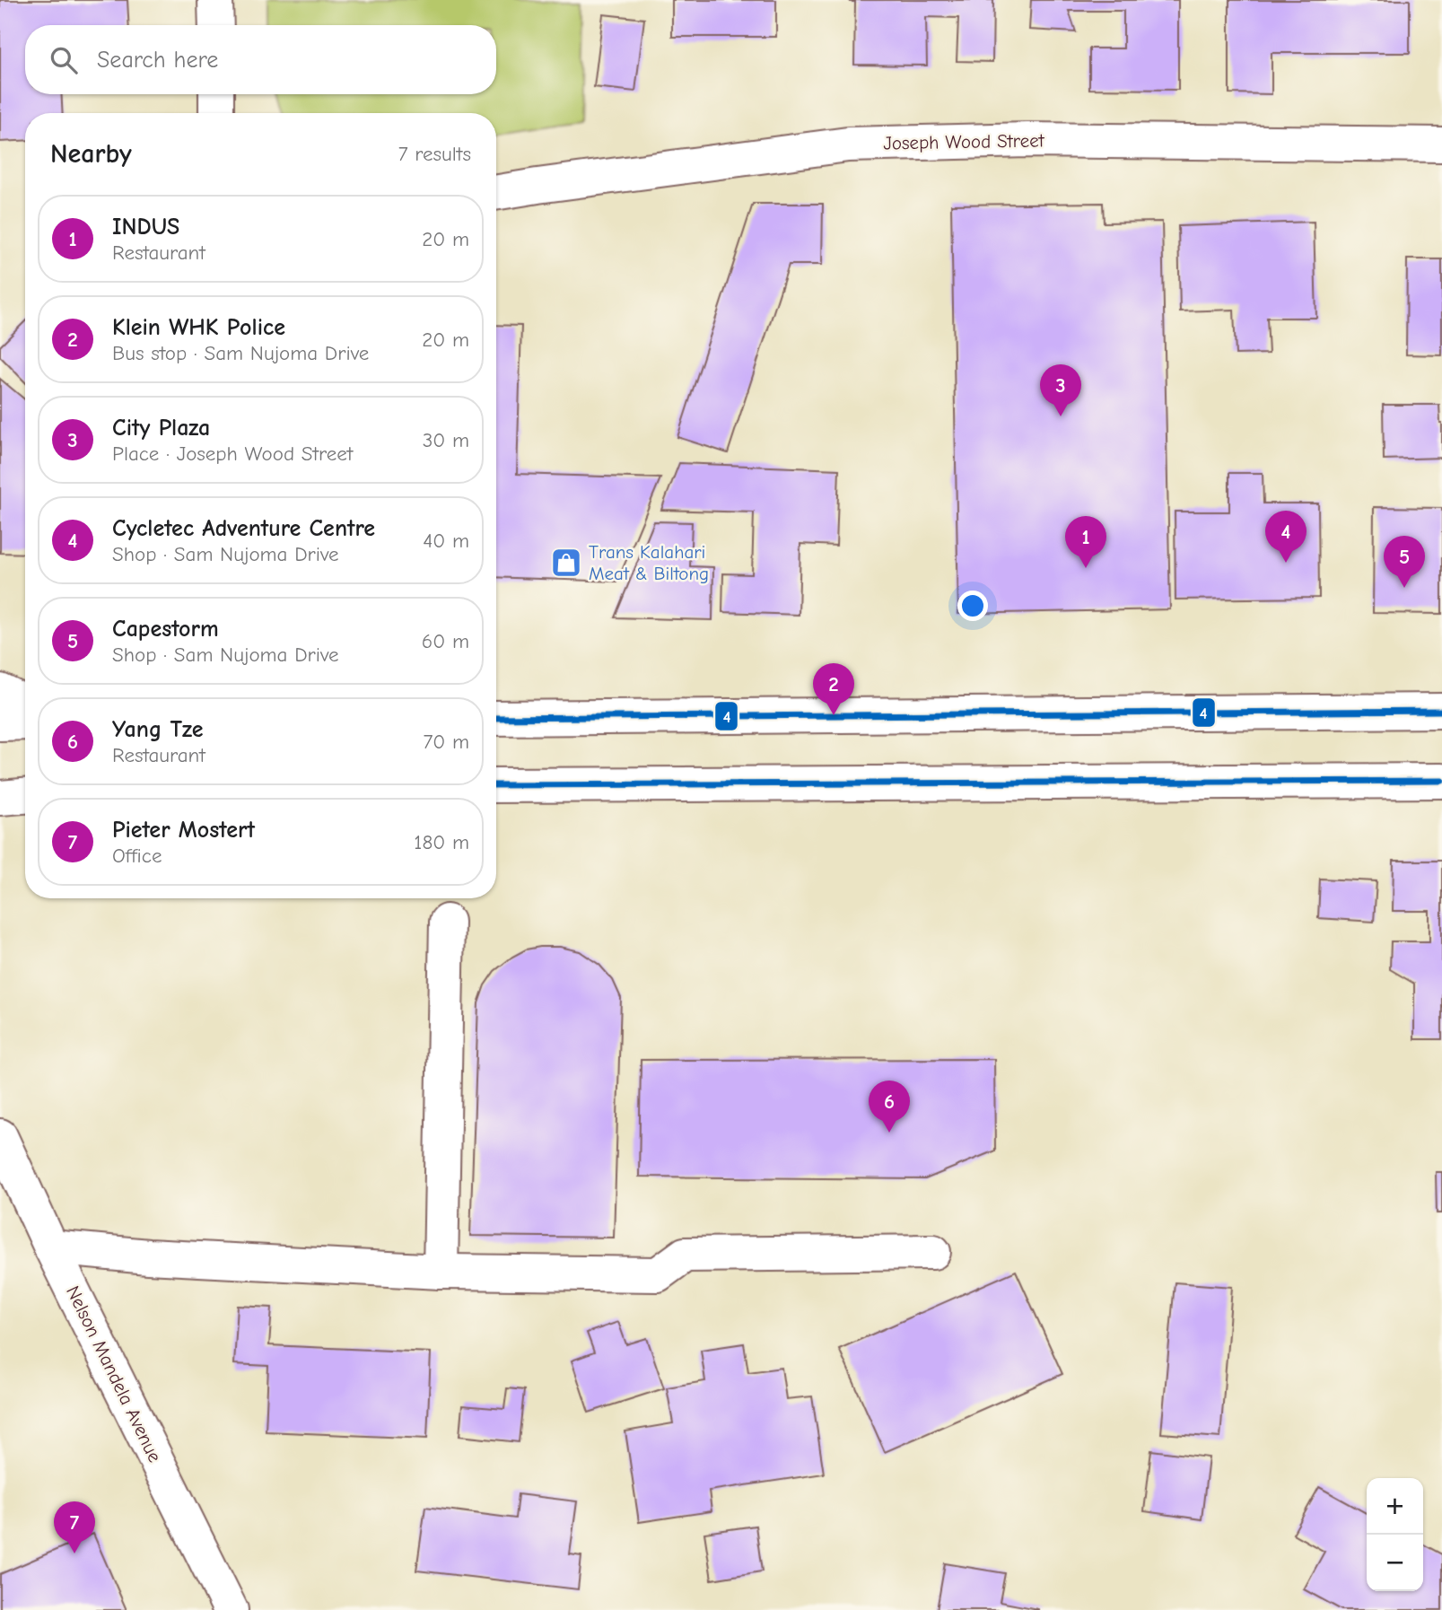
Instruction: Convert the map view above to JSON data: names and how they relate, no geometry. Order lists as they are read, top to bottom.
{
  "streets": {
    "main road": ["Joseph Wood Street", "Nelson Mandela Avenue"]
  },
  "places": {
    "shop": ["Trans Kalahari Meat & Biltong"]
  },
  "lines": ["transit line 4"],
  "page": {
    "search": "Search here",
    "heading": ["Nearby", "7 results"],
    "list": [
      {
        "mark": "1",
        "name": "INDUS",
        "note": "Restaurant",
        "value": "20 m"
      },
      {
        "mark": "2",
        "name": "Klein WHK Police",
        "note": "Bus stop · Sam Nujoma Drive",
        "value": "20 m"
      },
      {
        "mark": "3",
        "name": "City Plaza",
        "note": "Place · Joseph Wood Street",
        "value": "30 m"
      },
      {
        "mark": "4",
        "name": "Cycletec Adventure Centre",
        "note": "Shop · Sam Nujoma Drive",
        "value": "40 m"
      },
      {
        "mark": "5",
        "name": "Capestorm",
        "note": "Shop · Sam Nujoma Drive",
        "value": "60 m"
      },
      {
        "mark": "6",
        "name": "Yang Tze",
        "note": "Restaurant",
        "value": "70 m"
      },
      {
        "mark": "7",
        "name": "Pieter Mostert",
        "note": "Office",
        "value": "180 m"
      }
    ],
    "pins": [
      "3",
      "4",
      "1",
      "5",
      "2",
      "6",
      "7"
    ],
    "map_buttons": ["+", "−"]
  }
}
